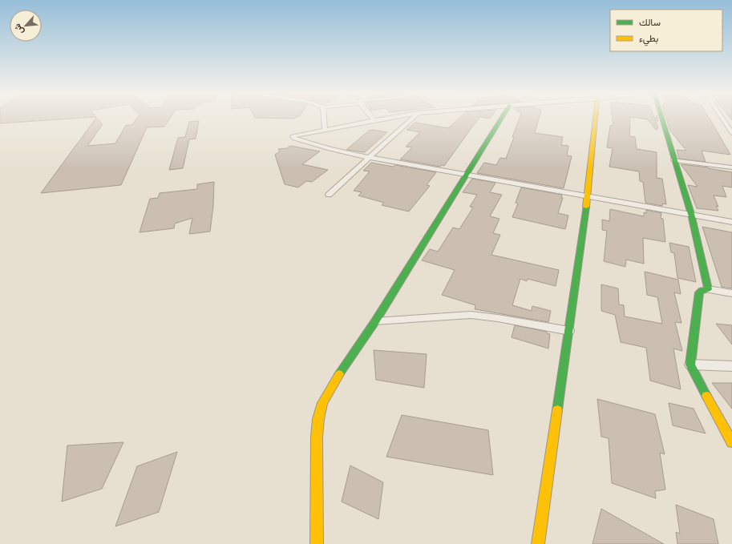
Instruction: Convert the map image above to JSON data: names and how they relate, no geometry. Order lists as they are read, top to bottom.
{
  "legend": ["سالك", "بطيء"],
  "north": "bottom left"
}
